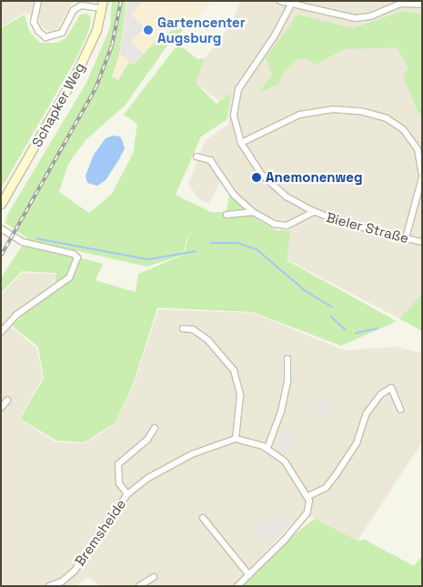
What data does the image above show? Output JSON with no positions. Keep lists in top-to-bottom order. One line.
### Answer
{"streets":{"street":["Schapker Weg","Bieler Straße","Bremsheide"]},"places":["Gartencenter Augsburg","Anemonenweg"]}
